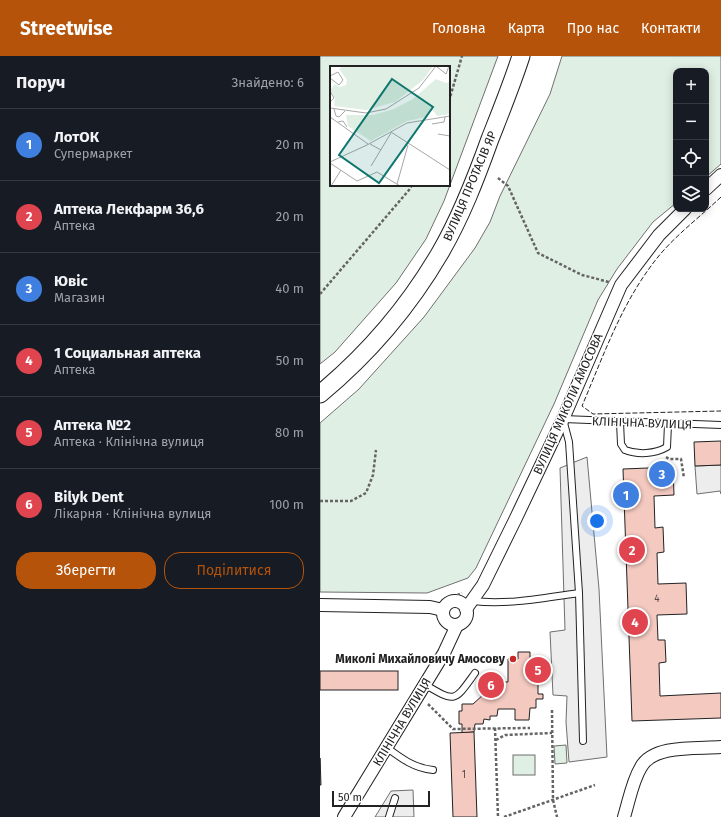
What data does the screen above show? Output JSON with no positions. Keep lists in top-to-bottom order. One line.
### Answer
{"streets":{"main road":["ВУЛИЦЯ ПРОТАСІВ ЯР"],"street":["ВУЛИЦЯ МИКОЛИ АМОСОВА","КЛІНІЧНА ВУЛИЦЯ"]},"crossings":[["ВУЛИЦЯ МИКОЛИ АМОСОВА","КЛІНІЧНА ВУЛИЦЯ"]],"places":["Миколі Михайловичу Амосову"],"house_numbers":["4","1"],"scale_bar":"50 m","page":{"header":"Streetwise","nav":["Головна","Карта","Про нас","Контакти"],"heading":["Поруч","Знайдено: 6"],"map_buttons":["+","−"],"list":[{"mark":"1","name":"ЛотОК","note":"Супермаркет","value":"20 m"},{"mark":"2","name":"Аптека Лекфарм 36,6","note":"Аптека","value":"20 m"},{"mark":"3","name":"Ювіс","note":"Магазин","value":"40 m"},{"mark":"4","name":"1 Социальная аптека","note":"Аптека","value":"50 m"},{"mark":"5","name":"Аптека №2","note":"Аптека · Клінічна вулиця","value":"80 m"},{"mark":"6","name":"Bilyk Dent","note":"Лікарня · Клінічна вулиця","value":"100 m"}],"pins":["3","1","2","4","5","6"],"buttons":["Зберегти","Поділитися"],"scale":"50 m"}}
